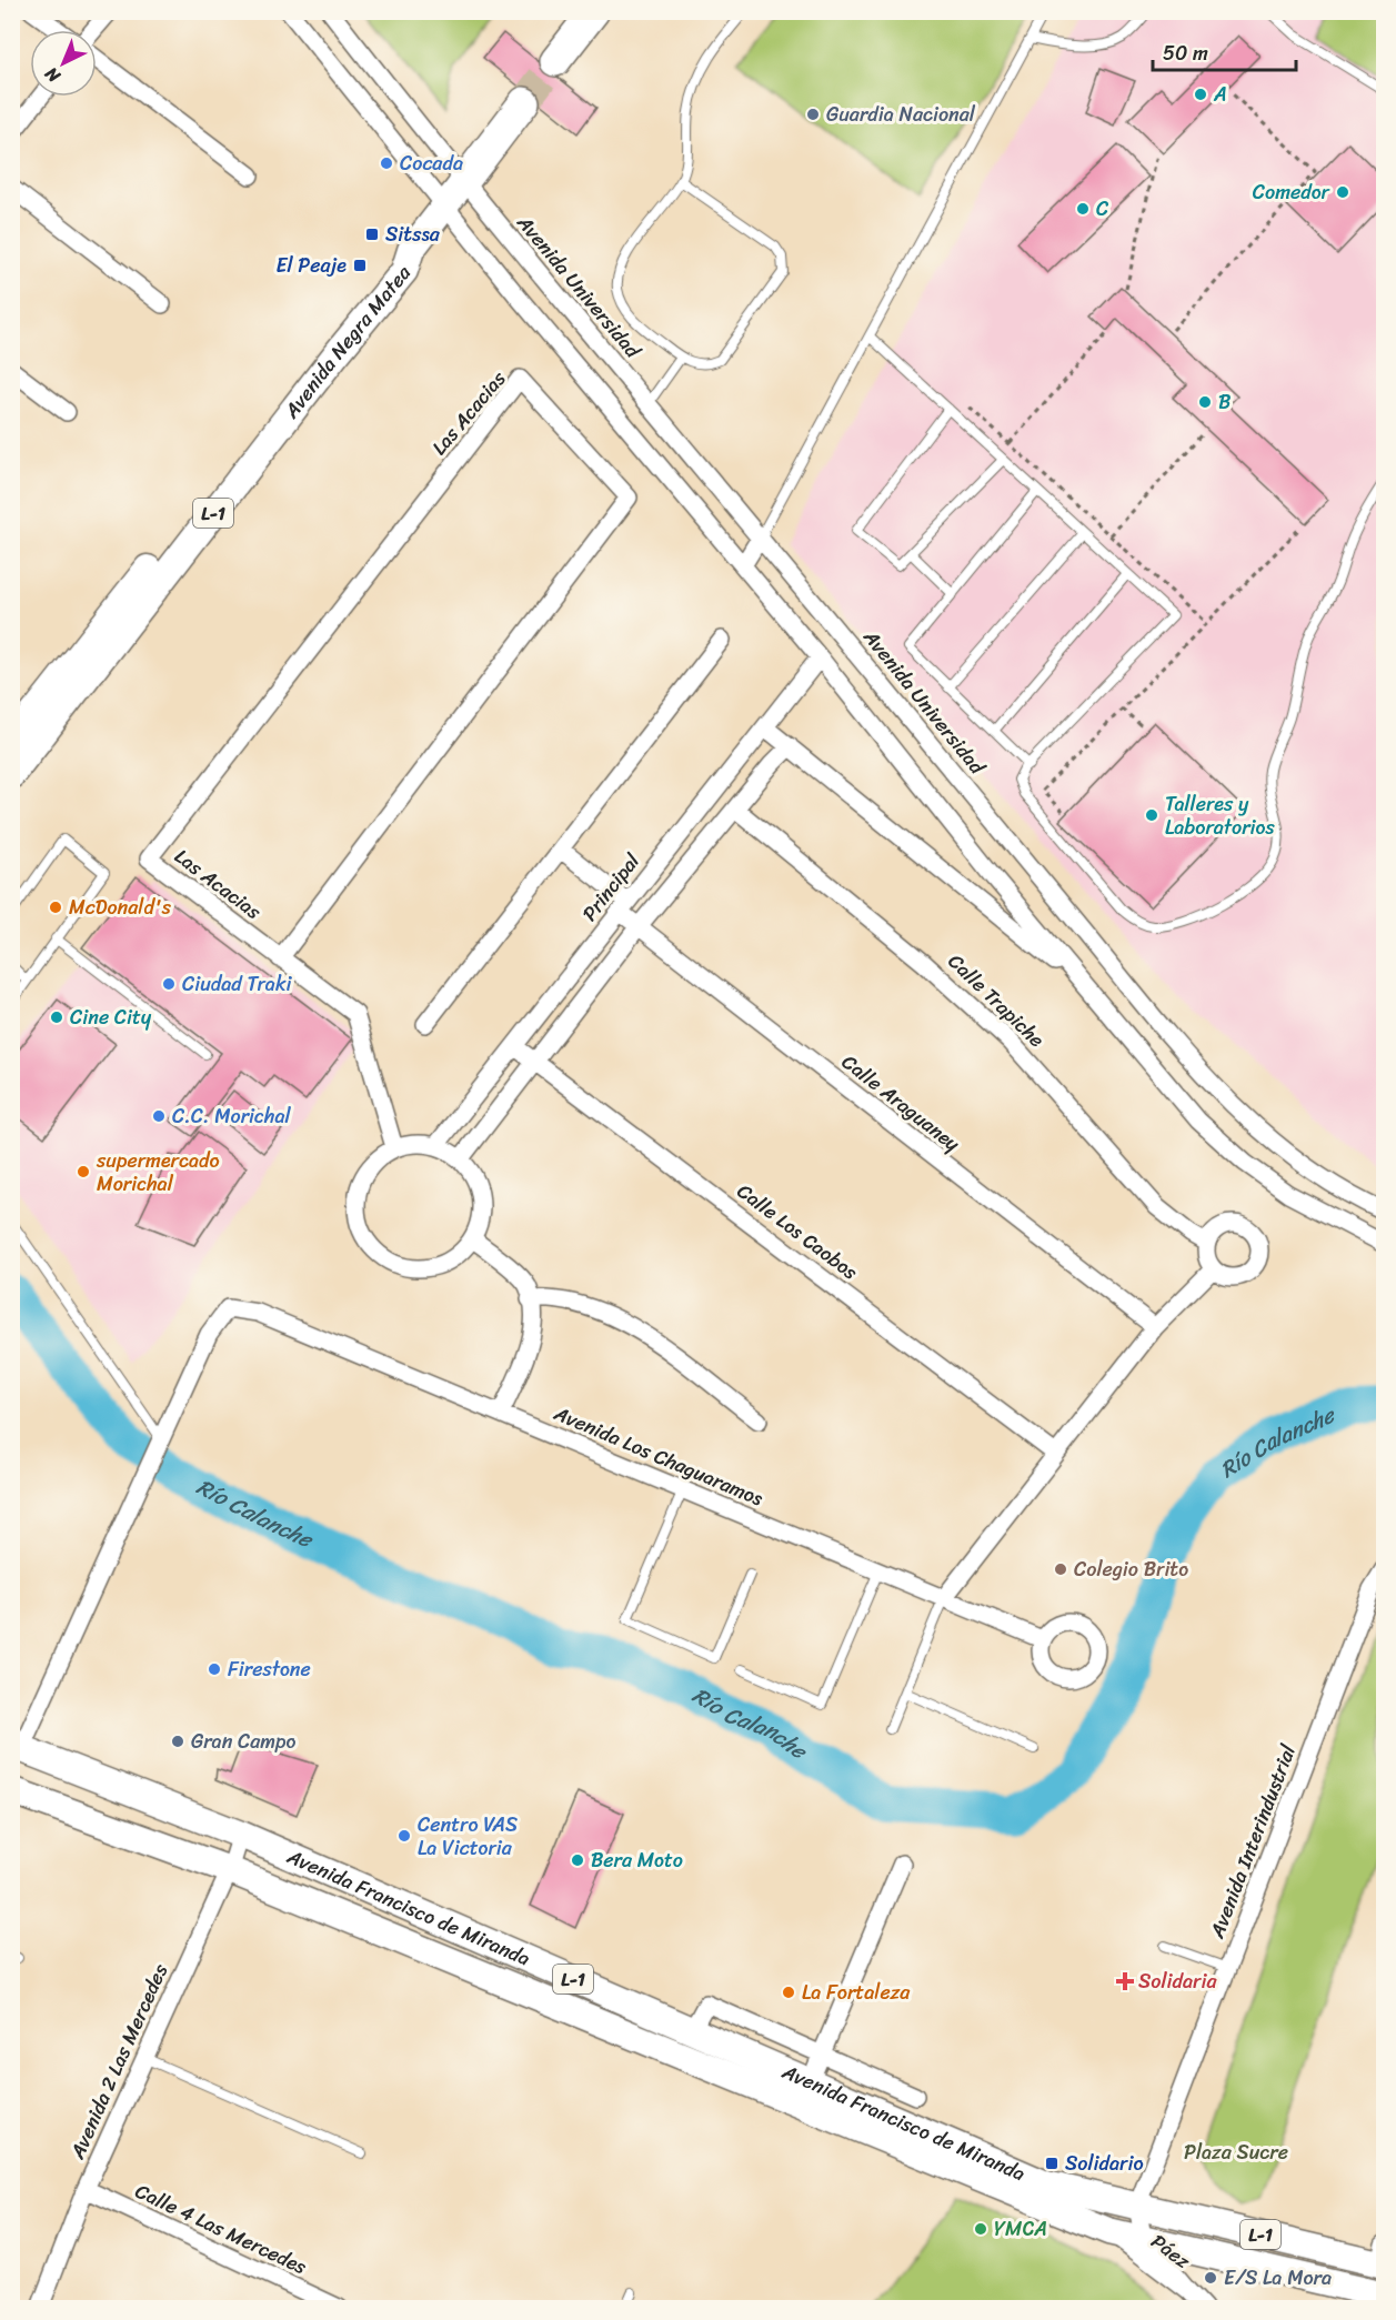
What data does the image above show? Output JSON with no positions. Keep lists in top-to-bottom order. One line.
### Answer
{"streets":{"main road":["Avenida Negra Matea","L-1","Avenida Francisco de Miranda"],"street":["Avenida Universidad","Las Acacias","Principal","Calle Trapiche","Calle Araguaney","Calle Los Caobos","Avenida Los Chaguaramos","Avenida Interindustrial","Avenida 2 Las Mercedes","Calle 4 Las Mercedes","Páez"]},"crossings":[["Avenida Universidad","L-1"],["Avenida Negra Matea","L-1"],["Las Acacias","Principal"],["L-1","Avenida Interindustrial"],["L-1","Avenida Francisco de Miranda"],["Principal","Calle Araguaney"],["Principal","Calle Los Caobos"],["Avenida Interindustrial","Avenida Francisco de Miranda"],["Avenida Francisco de Miranda","Avenida 2 Las Mercedes"],["Avenida Francisco de Miranda","Páez"],["Avenida 2 Las Mercedes","Calle 4 Las Mercedes"]],"water":["Río Calanche"],"parks":["Plaza Sucre"],"places":{"other":["A","Guardia Nacional","Cocada","Comedor","C","B","Talleres y Laboratorios","McDonald's","Ciudad Traki","Cine City","C.C. Morichal","supermercado Morichal","Colegio Brito","Firestone","Gran Campo","Centro VAS La Victoria","Bera Moto","La Fortaleza","YMCA","E/S La Mora"],"transit":["Sitssa","El Peaje","Solidario"],"health":["Solidaria"]},"scale_bar":"50 m","north":"bottom left"}
